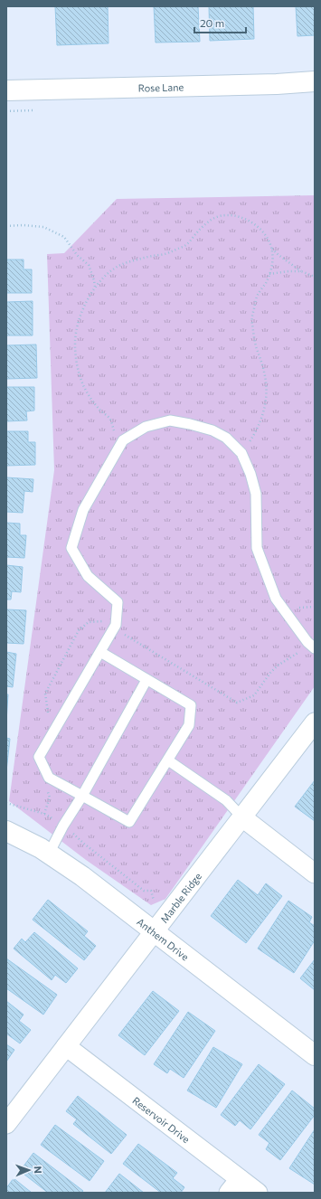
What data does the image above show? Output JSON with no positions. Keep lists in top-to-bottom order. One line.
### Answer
{"streets":{"street":["Rose Lane","Marble Ridge","Anthem Drive","Reservoir Drive"]},"crossings":[["Marble Ridge","Anthem Drive"],["Marble Ridge","Reservoir Drive"]],"scale_bar":"20 m","north":"right"}
